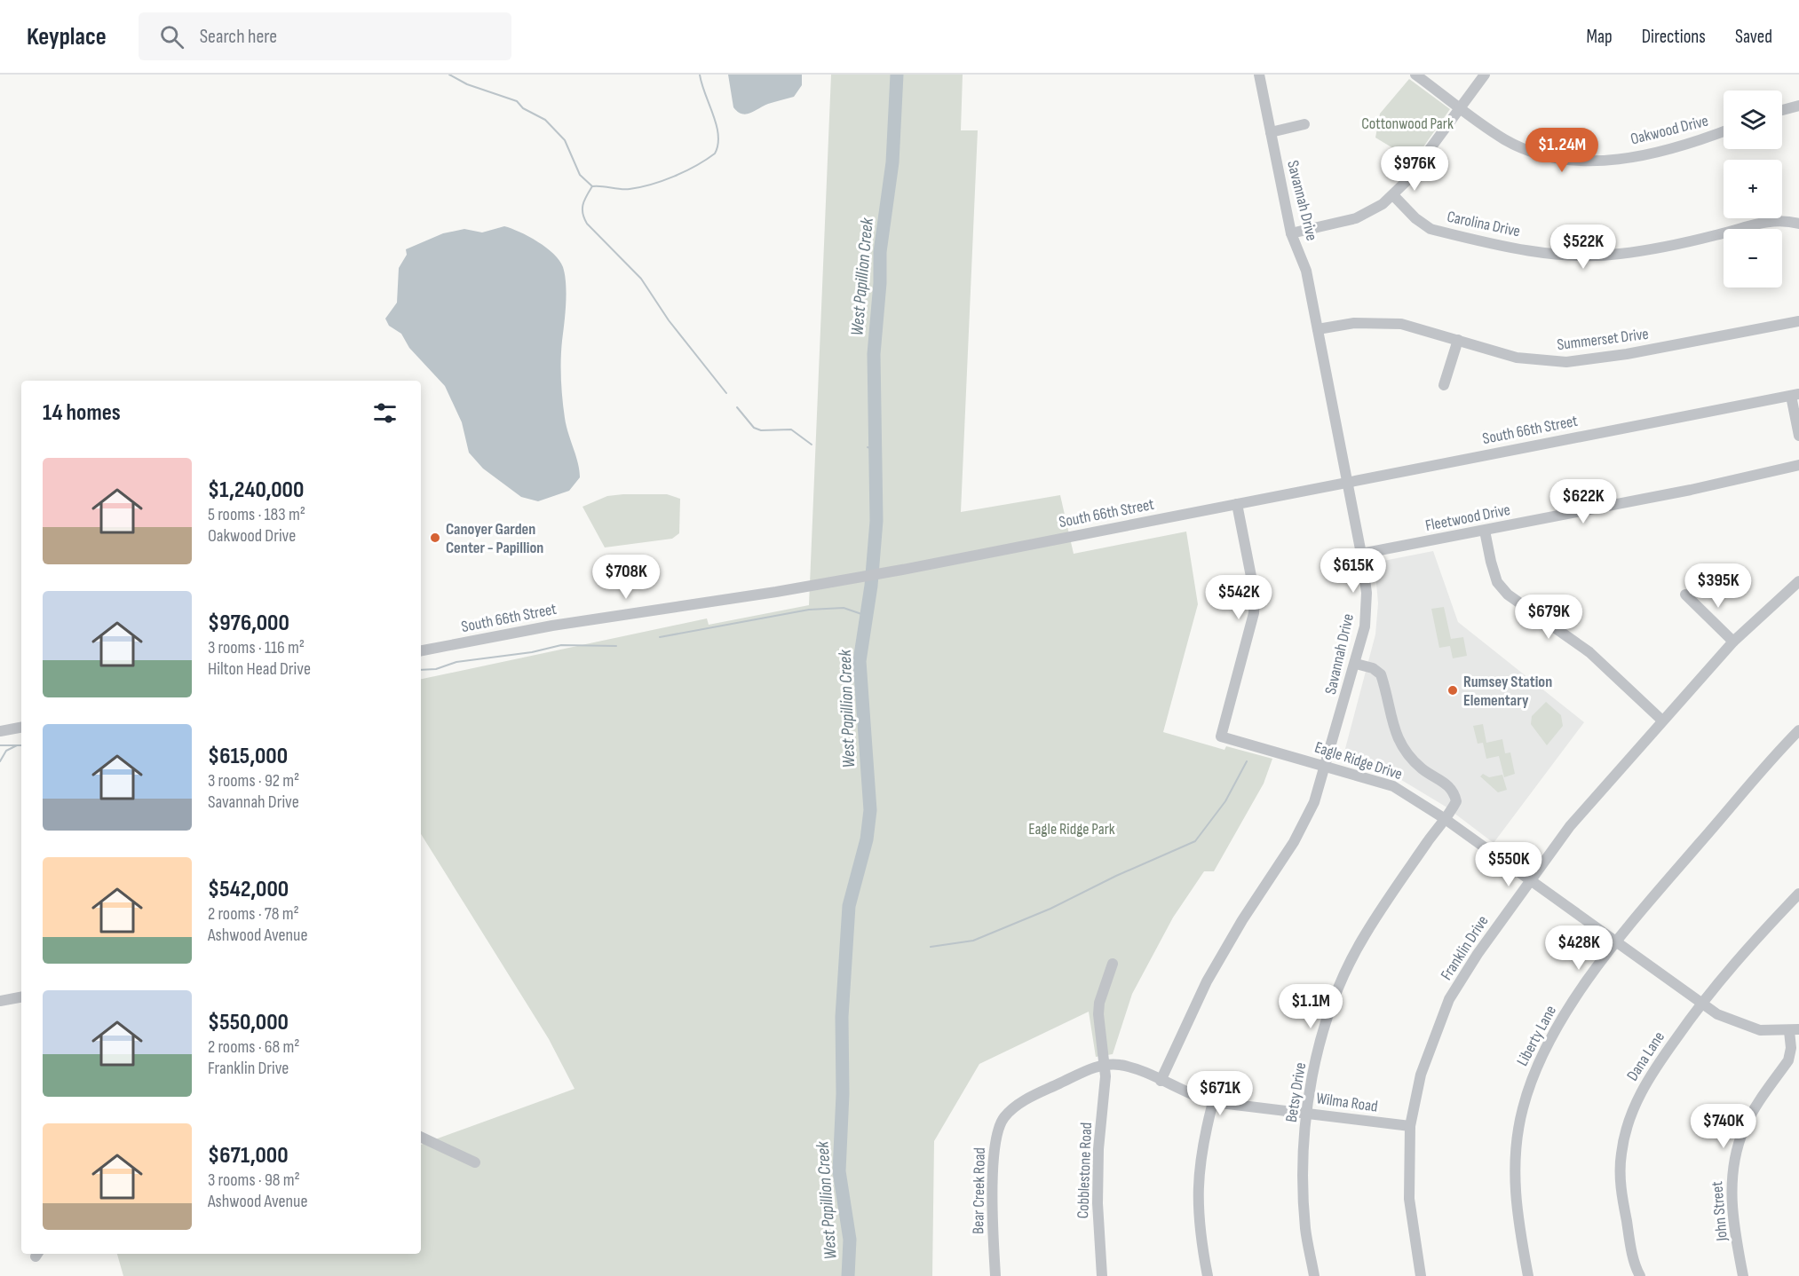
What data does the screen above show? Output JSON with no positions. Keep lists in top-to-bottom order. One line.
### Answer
{"streets":{"street":["Oakwood Drive","Savannah Drive","Carolina Drive","Summerset Drive","South 66th Street","Fleetwood Drive","Eagle Ridge Drive","Franklin Drive","Liberty Lane","Dana Lane","Betsy Drive","Wilma Road","Cobblestone Road","Bear Creek Road","John Street"]},"crossings":[["Savannah Drive","Summerset Drive"],["Savannah Drive","South 66th Street"],["Savannah Drive","Fleetwood Drive"],["Savannah Drive","Eagle Ridge Drive"],["Savannah Drive","Betsy Drive"],["Savannah Drive","Wilma Road"],["South 66th Street","Eagle Ridge Drive"],["Eagle Ridge Drive","Franklin Drive"],["Eagle Ridge Drive","Liberty Lane"],["Eagle Ridge Drive","Dana Lane"],["Eagle Ridge Drive","Betsy Drive"],["Eagle Ridge Drive","John Street"],["Franklin Drive","Wilma Road"],["Betsy Drive","Wilma Road"],["Wilma Road","Cobblestone Road"],["Wilma Road","Bear Creek Road"]],"water":["West Papillion Creek"],"parks":["Cottonwood Park","Eagle Ridge Park"],"places":["Canoyer Garden Center - Papillion","Rumsey Station Elementary"],"page":{"header":"Keyplace","search":"Search here","nav":["Map","Directions","Saved"],"map_buttons":["+","−"],"price":["$1.24M","$976K","$522K","$622K","$615K","$708K","$395K","$542K","$679K","$550K","$428K","$1.1M","$671K","$740K"],"heading":"14 homes","list":[{"name":"$1,240,000","note":"5 rooms · 183 m² · Oakwood Drive"},{"name":"$976,000","note":"3 rooms · 116 m² · Hilton Head Drive"},{"name":"$615,000","note":"3 rooms · 92 m² · Savannah Drive"},{"name":"$542,000","note":"2 rooms · 78 m² · Ashwood Avenue"},{"name":"$550,000","note":"2 rooms · 68 m² · Franklin Drive"},{"name":"$671,000","note":"3 rooms · 98 m² · Ashwood Avenue"}]}}
